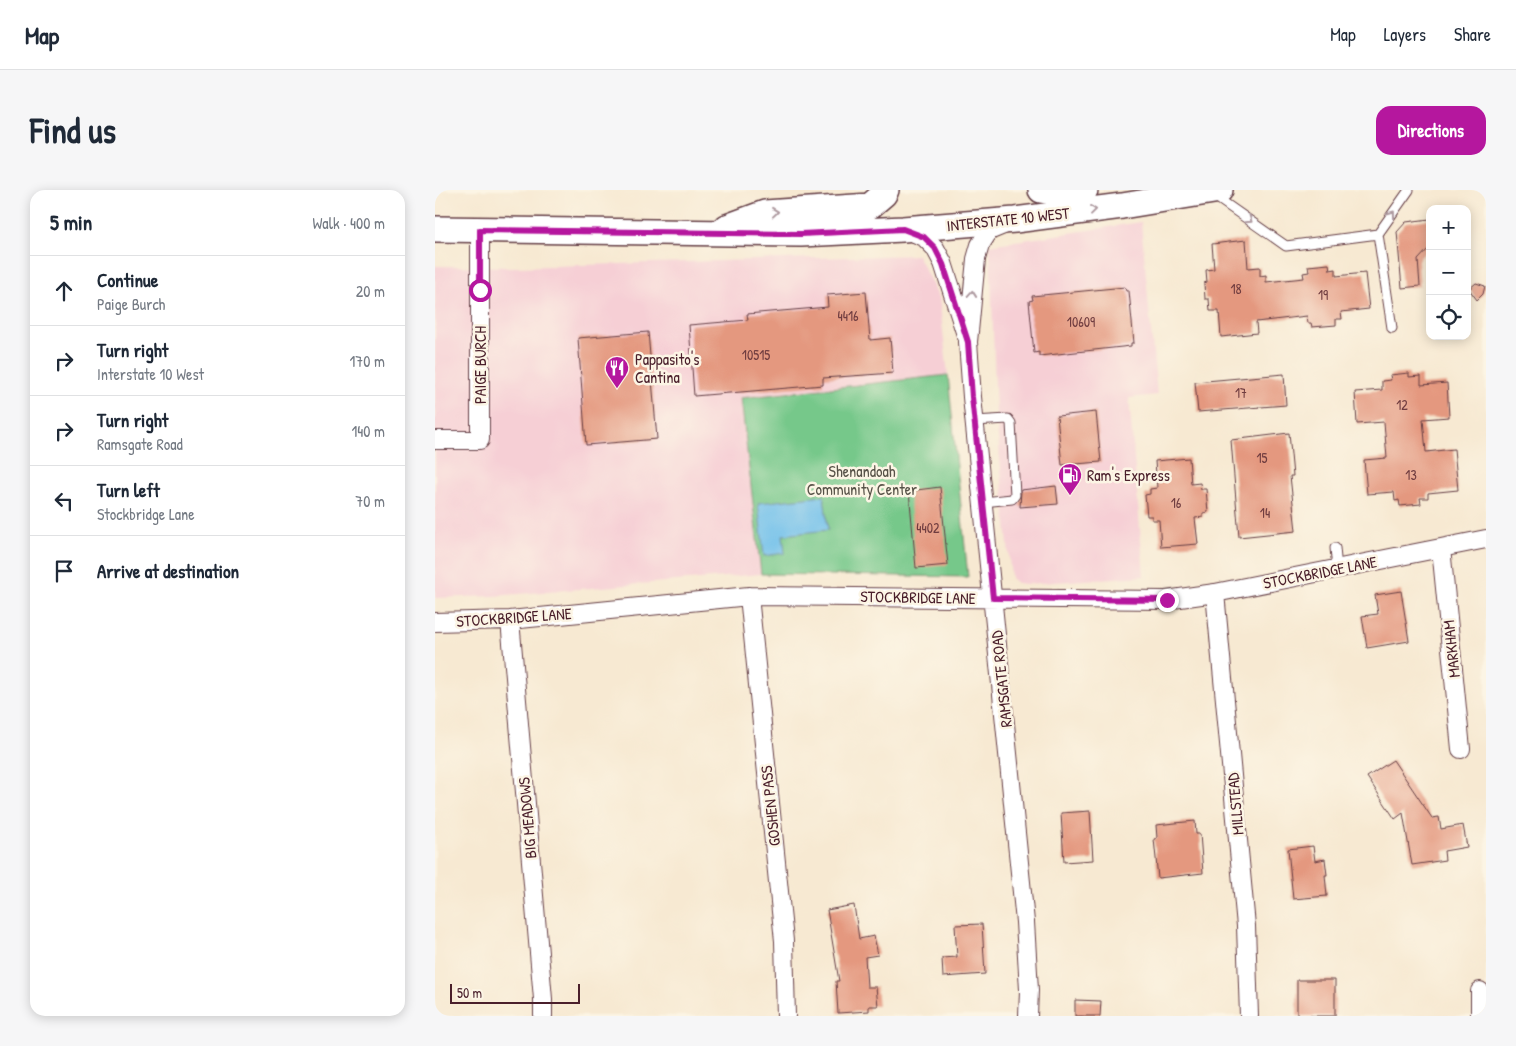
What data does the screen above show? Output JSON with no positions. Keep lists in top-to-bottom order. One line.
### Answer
{"streets":{"main road":["INTERSTATE 10 WEST"],"street":["PAIGE BURCH","STOCKBRIDGE LANE","MARKHAM","RAMSGATE ROAD","MILLSTEAD","GOSHEN PASS","BIG MEADOWS"]},"crossings":[["INTERSTATE 10 WEST","PAIGE BURCH"],["INTERSTATE 10 WEST","RAMSGATE ROAD"],["STOCKBRIDGE LANE","MARKHAM"],["STOCKBRIDGE LANE","RAMSGATE ROAD"],["STOCKBRIDGE LANE","MILLSTEAD"],["STOCKBRIDGE LANE","GOSHEN PASS"],["STOCKBRIDGE LANE","BIG MEADOWS"]],"parks":["Shenandoah Community Center"],"places":{"restaurant":["Pappasito's Cantina"],"fuel station":["Ram's Express"]},"house_numbers":["18","19","4416","10609","10515","17","12","15","13","16","14","4402"],"scale_bar":"50 m","page":{"header":"Map","nav":["Map","Layers","Share"],"buttons":"Directions","title":"Find us","heading":["5 min","Walk · 400 m"],"map_buttons":["+","−"],"list":[["Continue","Paige Burch","20 m"],["Turn right","Interstate 10 West","170 m"],["Turn right","Ramsgate Road","140 m"],["Turn left","Stockbridge Lane","70 m"],"Arrive at destination"],"scale":"50 m"}}
